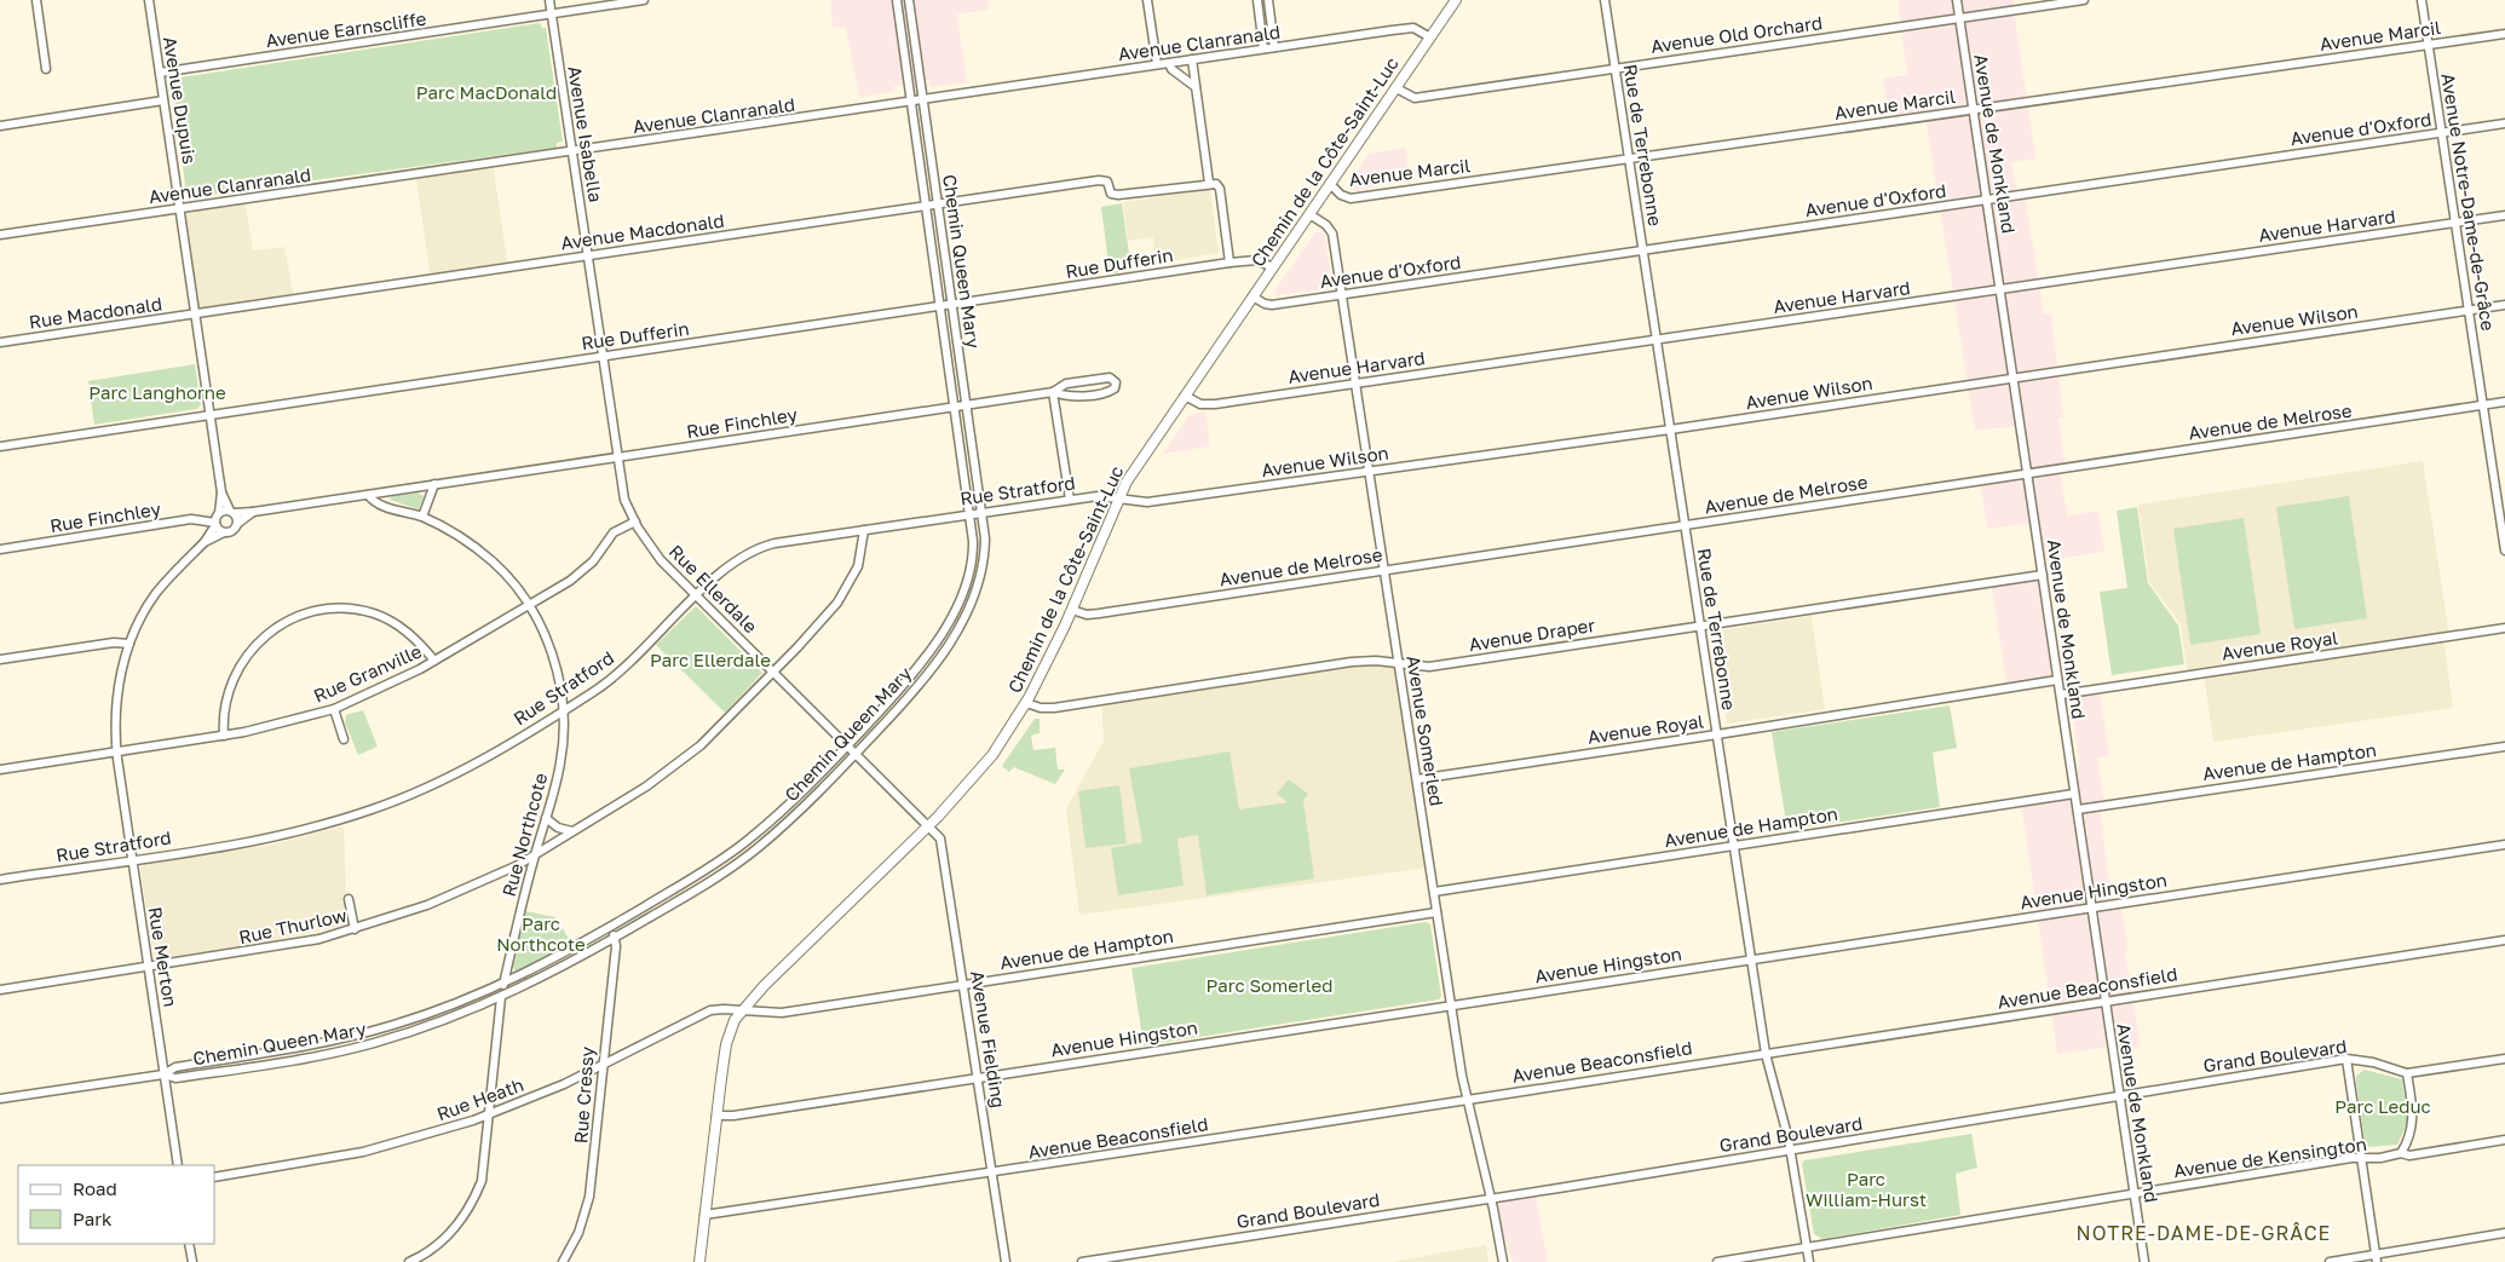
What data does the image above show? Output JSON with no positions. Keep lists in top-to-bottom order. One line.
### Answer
{"streets":{"main road":["Chemin de la Côte-Saint-Luc"],"street":["Avenue Earnscliffe","Avenue Old Orchard","Avenue Marcil","Avenue Clanranald","Avenue Dupuis","Avenue d'Oxford","Avenue Isabella","Avenue de Monkland","Rue de Terrebonne","Avenue Notre-Dame-de-Grâce","Avenue Harvard","Avenue Macdonald","Chemin Queen Mary","Rue Dufferin","Rue Macdonald","Avenue Wilson","Avenue de Melrose","Rue Finchley","Rue Stratford","Rue Ellerdale","Avenue Draper","Avenue Royal","Rue Granville","Avenue Somerled","Avenue de Hampton","Rue Northcote","Avenue Hingston","Rue Thurlow","Rue Merton","Avenue Beaconsfield","Avenue Fielding","Grand Boulevard","Rue Cressy","Rue Heath","Avenue de Kensington"]},"crossings":[["Avenue Earnscliffe","Avenue Dupuis"],["Avenue Earnscliffe","Avenue Isabella"],["Avenue Old Orchard","Avenue de Monkland"],["Avenue Old Orchard","Rue de Terrebonne"],["Avenue Old Orchard","Chemin de la Côte-Saint-Luc"],["Avenue Marcil","Avenue de Monkland"],["Avenue Marcil","Rue de Terrebonne"],["Avenue Marcil","Chemin de la Côte-Saint-Luc"],["Avenue Marcil","Avenue Notre-Dame-de-Grâce"],["Avenue Clanranald","Avenue Dupuis"],["Avenue Clanranald","Avenue Isabella"],["Avenue Clanranald","Chemin de la Côte-Saint-Luc"],["Avenue Clanranald","Chemin Queen Mary"],["Avenue Dupuis","Avenue Macdonald"],["Avenue Dupuis","Rue Dufferin"],["Avenue Dupuis","Rue Macdonald"],["Avenue d'Oxford","Avenue de Monkland"],["Avenue d'Oxford","Rue de Terrebonne"],["Avenue d'Oxford","Chemin de la Côte-Saint-Luc"],["Avenue d'Oxford","Avenue Notre-Dame-de-Grâce"],["Avenue d'Oxford","Avenue Somerled"],["Avenue Isabella","Avenue Macdonald"],["Avenue Isabella","Rue Ellerdale"],["Avenue de Monkland","Avenue Harvard"],["Avenue de Monkland","Avenue Wilson"],["Avenue de Monkland","Avenue de Melrose"],["Avenue de Monkland","Avenue Draper"],["Avenue de Monkland","Avenue Royal"],["Avenue de Monkland","Avenue de Hampton"],["Avenue de Monkland","Avenue Hingston"],["Avenue de Monkland","Avenue Beaconsfield"],["Avenue de Monkland","Grand Boulevard"],["Avenue de Monkland","Avenue de Kensington"],["Rue de Terrebonne","Avenue Harvard"],["Rue de Terrebonne","Avenue Wilson"],["Rue de Terrebonne","Avenue de Melrose"],["Rue de Terrebonne","Avenue Draper"],["Rue de Terrebonne","Avenue Royal"],["Rue de Terrebonne","Avenue de Hampton"],["Rue de Terrebonne","Avenue Hingston"],["Rue de Terrebonne","Avenue Beaconsfield"],["Rue de Terrebonne","Grand Boulevard"],["Rue de Terrebonne","Avenue de Kensington"],["Chemin de la Côte-Saint-Luc","Avenue Harvard"],["Chemin de la Côte-Saint-Luc","Rue Dufferin"],["Chemin de la Côte-Saint-Luc","Avenue Wilson"],["Chemin de la Côte-Saint-Luc","Avenue de Melrose"],["Chemin de la Côte-Saint-Luc","Rue Stratford"],["Chemin de la Côte-Saint-Luc","Rue Ellerdale"],["Chemin de la Côte-Saint-Luc","Avenue Draper"],["Chemin de la Côte-Saint-Luc","Avenue Somerled"],["Chemin de la Côte-Saint-Luc","Avenue de Hampton"],["Chemin de la Côte-Saint-Luc","Avenue Hingston"],["Chemin de la Côte-Saint-Luc","Avenue Beaconsfield"],["Chemin de la Côte-Saint-Luc","Avenue Fielding"],["Chemin de la Côte-Saint-Luc","Rue Heath"],["Avenue Notre-Dame-de-Grâce","Avenue Harvard"],["Avenue Notre-Dame-de-Grâce","Avenue Wilson"],["Avenue Notre-Dame-de-Grâce","Avenue de Melrose"],["Avenue Harvard","Avenue Somerled"],["Avenue Macdonald","Chemin Queen Mary"],["Avenue Macdonald","Rue Macdonald"],["Chemin Queen Mary","Rue Dufferin"],["Chemin Queen Mary","Rue Finchley"],["Chemin Queen Mary","Rue Stratford"],["Chemin Queen Mary","Rue Ellerdale"],["Chemin Queen Mary","Rue Northcote"],["Chemin Queen Mary","Rue Merton"],["Chemin Queen Mary","Rue Cressy"],["Rue Dufferin","Rue Ellerdale"],["Avenue Wilson","Rue Stratford"],["Avenue Wilson","Avenue Somerled"],["Avenue de Melrose","Avenue Somerled"],["Rue Finchley","Rue Ellerdale"],["Rue Finchley","Rue Northcote"],["Rue Stratford","Rue Ellerdale"],["Rue Stratford","Rue Northcote"],["Rue Stratford","Rue Thurlow"],["Rue Stratford","Rue Merton"],["Rue Ellerdale","Rue Granville"],["Rue Ellerdale","Rue Thurlow"],["Rue Ellerdale","Avenue Fielding"],["Avenue Draper","Avenue Somerled"],["Avenue Royal","Avenue Somerled"],["Rue Granville","Rue Northcote"],["Rue Granville","Rue Merton"],["Avenue Somerled","Avenue de Hampton"],["Avenue Somerled","Avenue Hingston"],["Avenue Somerled","Avenue Beaconsfield"],["Avenue Somerled","Grand Boulevard"],["Avenue de Hampton","Avenue Fielding"],["Avenue de Hampton","Rue Heath"],["Rue Northcote","Rue Thurlow"],["Rue Northcote","Rue Heath"],["Avenue Hingston","Avenue Fielding"],["Rue Thurlow","Rue Merton"],["Avenue Beaconsfield","Avenue Fielding"],["Rue Cressy","Rue Heath"]],"districts":["NOTRE-DAME-DE-GRÂCE"],"parks":["Parc MacDonald","Parc Langhorne","Parc Ellerdale","Parc Northcote","Parc Somerled","Parc Leduc","Parc William-Hurst"],"legend":["Road","Park"]}
